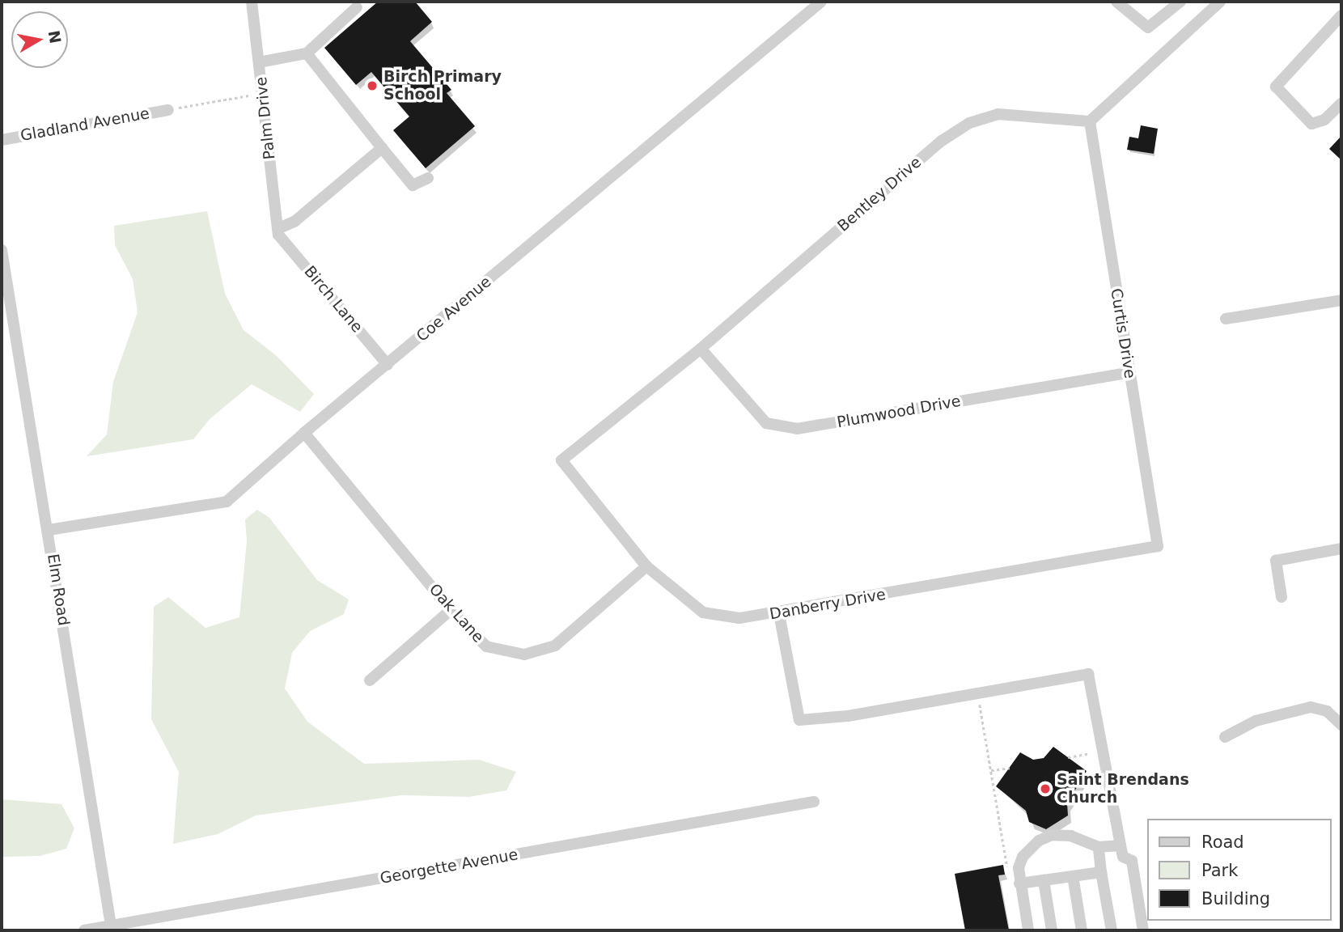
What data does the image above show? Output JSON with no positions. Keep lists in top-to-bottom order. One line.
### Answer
{"streets":{"street":["Palm Drive","Gladland Avenue","Bentley Drive","Birch Lane","Coe Avenue","Curtis Drive","Plumwood Drive","Elm Road","Danberry Drive","Oak Lane","Georgette Avenue"]},"crossings":[["Palm Drive","Birch Lane"],["Bentley Drive","Curtis Drive"],["Bentley Drive","Plumwood Drive"],["Bentley Drive","Danberry Drive"],["Birch Lane","Coe Avenue"],["Coe Avenue","Elm Road"],["Coe Avenue","Oak Lane"],["Curtis Drive","Plumwood Drive"],["Curtis Drive","Danberry Drive"],["Elm Road","Georgette Avenue"],["Danberry Drive","Oak Lane"]],"places":["Birch Primary School","Saint Brendans Church"],"legend":["Road","Park","Building"],"north":"right"}
